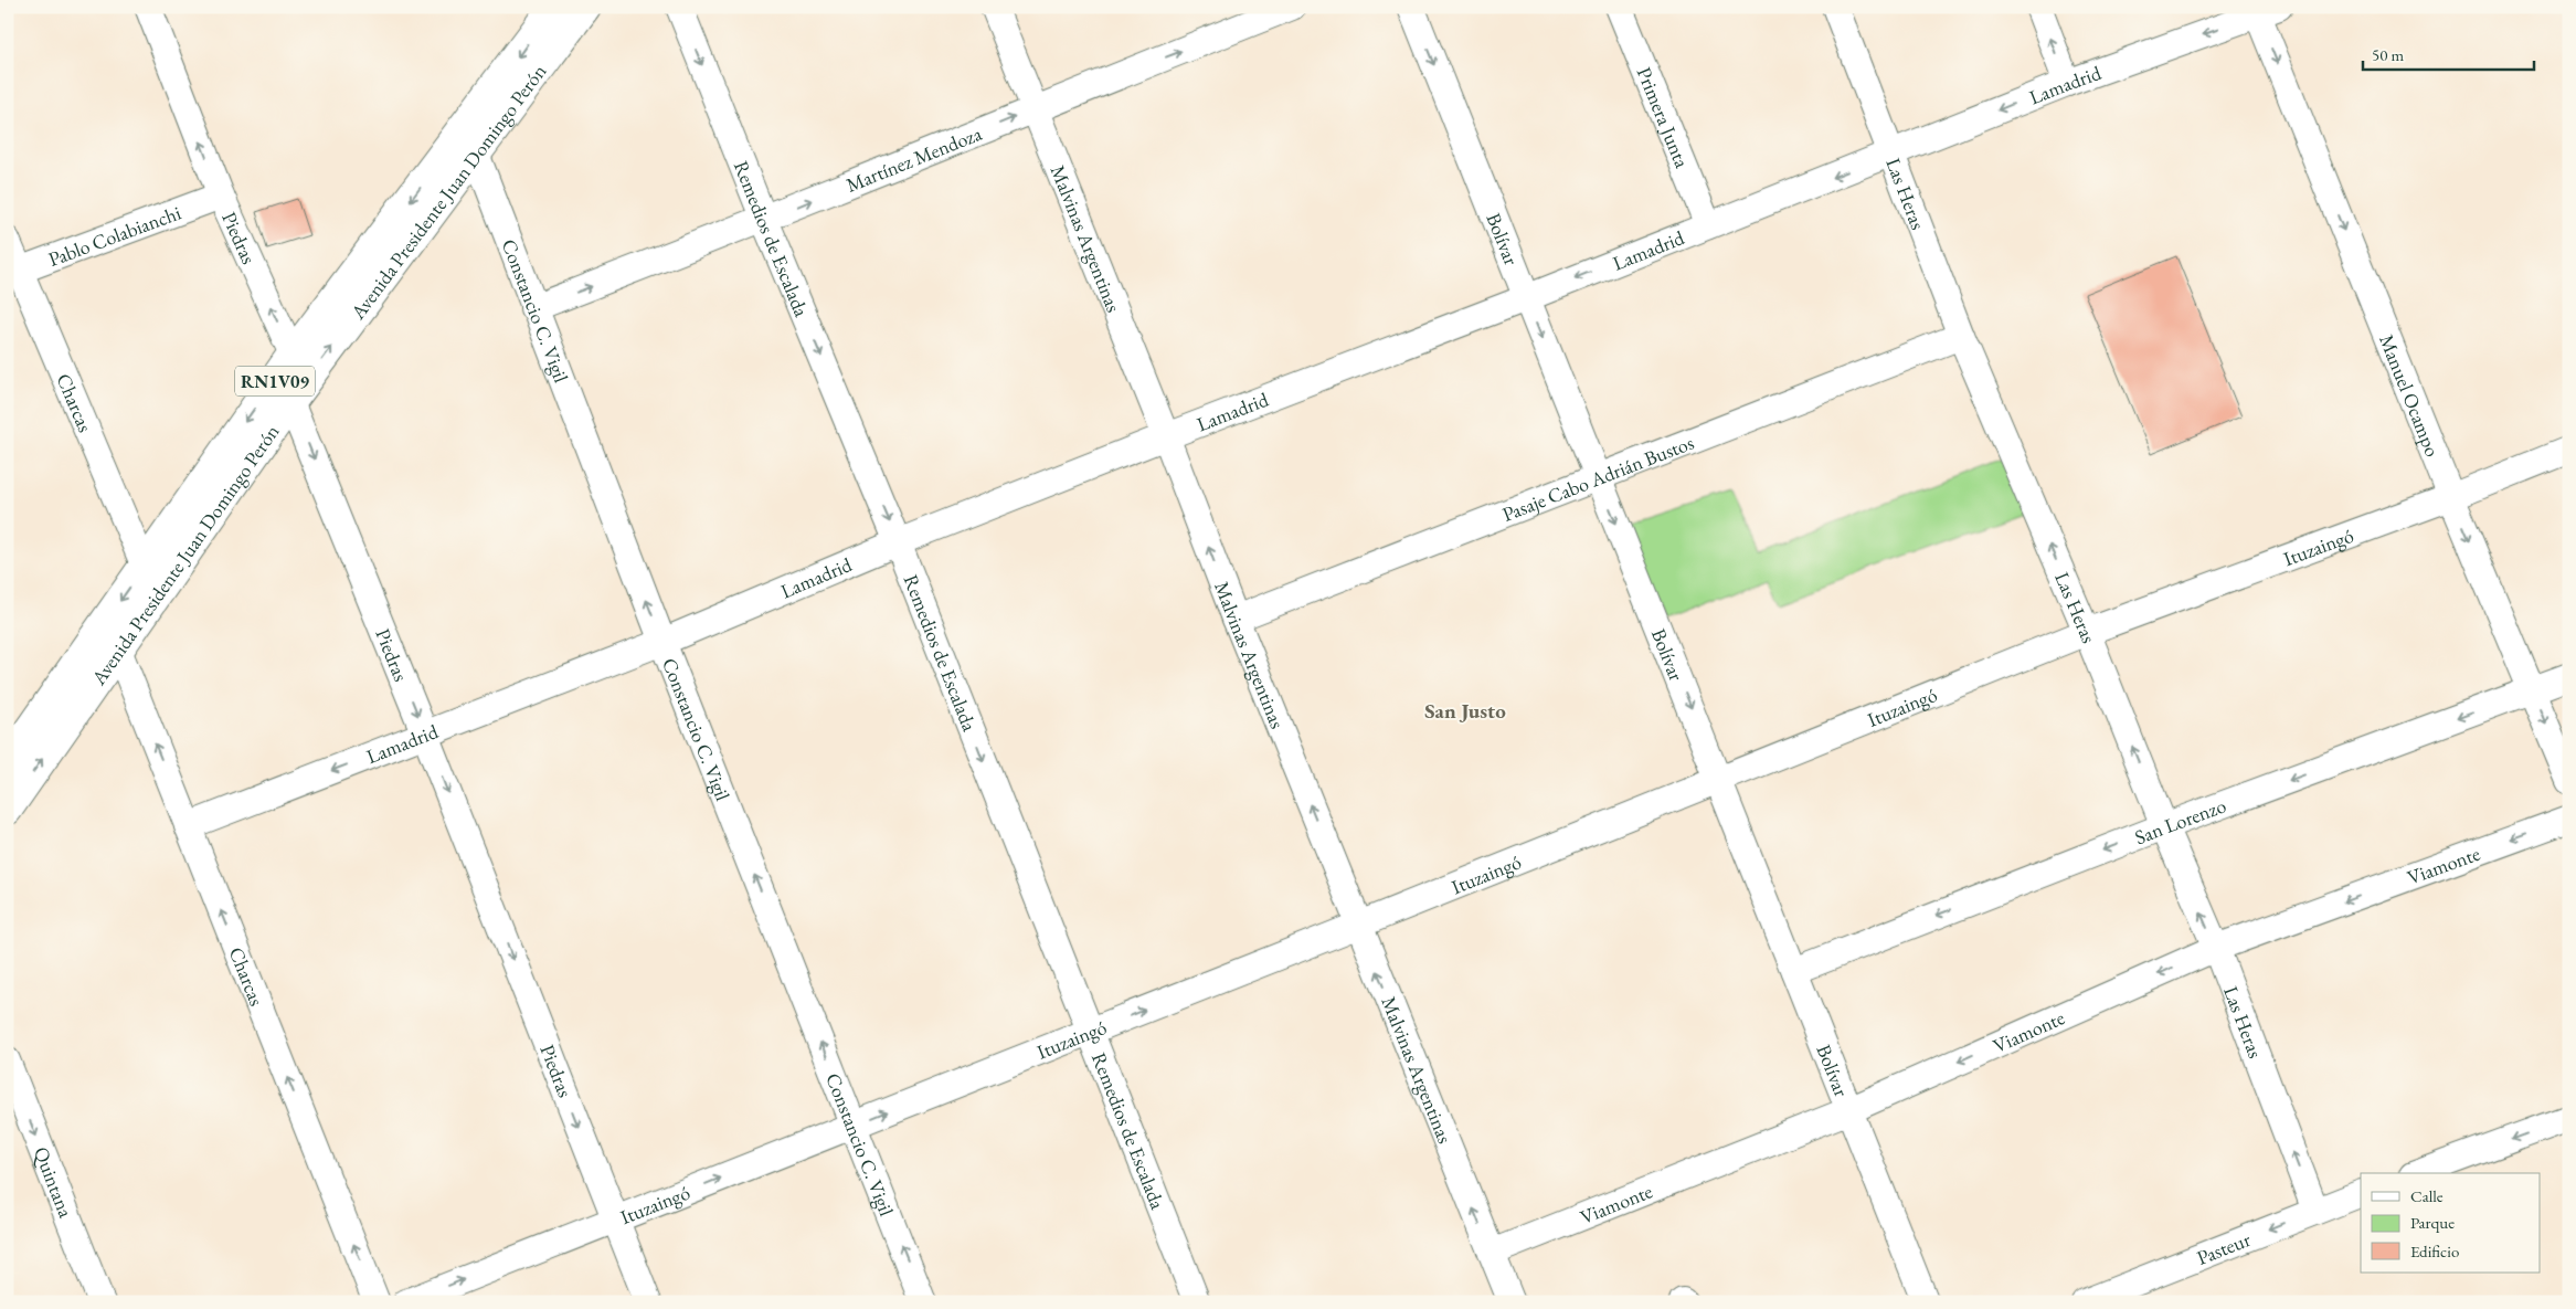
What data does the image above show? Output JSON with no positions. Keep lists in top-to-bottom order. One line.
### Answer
{"streets":{"main road":["Avenida Presidente Juan Domingo Perón","RN1V09"],"street":["Lamadrid","Primera Junta","Martínez Mendoza","Las Heras","Pablo Colabianchi","Piedras","Remedios de Escalada","Bolívar","Malvinas Argentinas","Constancio C. Vigil","Manuel Ocampo","Charcas","Pasaje Cabo Adrián Bustos","Ituzaingó","San Lorenzo","Viamonte","Quintana","Pasteur"]},"crossings":[["Lamadrid","Primera Junta"],["Lamadrid","Las Heras"],["Lamadrid","Piedras"],["Lamadrid","Remedios de Escalada"],["Lamadrid","Bolívar"],["Lamadrid","Malvinas Argentinas"],["Lamadrid","Constancio C. Vigil"],["Lamadrid","Manuel Ocampo"],["Lamadrid","Charcas"],["Martínez Mendoza","Remedios de Escalada"],["Martínez Mendoza","Malvinas Argentinas"],["Martínez Mendoza","Constancio C. Vigil"],["Avenida Presidente Juan Domingo Perón","Piedras"],["Avenida Presidente Juan Domingo Perón","Constancio C. Vigil"],["Avenida Presidente Juan Domingo Perón","Charcas"],["Las Heras","Pasaje Cabo Adrián Bustos"],["Las Heras","Ituzaingó"],["Las Heras","San Lorenzo"],["Las Heras","Viamonte"],["Las Heras","Pasteur"],["Pablo Colabianchi","Piedras"],["Pablo Colabianchi","Charcas"],["Piedras","Ituzaingó"],["Remedios de Escalada","Ituzaingó"],["Bolívar","Pasaje Cabo Adrián Bustos"],["Bolívar","Ituzaingó"],["Bolívar","San Lorenzo"],["Bolívar","Viamonte"],["Malvinas Argentinas","Pasaje Cabo Adrián Bustos"],["Malvinas Argentinas","Ituzaingó"],["Malvinas Argentinas","Viamonte"],["Constancio C. Vigil","Ituzaingó"],["Manuel Ocampo","Ituzaingó"],["Manuel Ocampo","San Lorenzo"]],"one_way":["Lamadrid","Martínez Mendoza","Las Heras","Remedios de Escalada","Bolívar","Malvinas Argentinas","Constancio C. Vigil","Manuel Ocampo","Charcas","Ituzaingó","San Lorenzo","Viamonte","Quintana","Pasteur"],"districts":["San Justo"],"legend":["Calle","Parque","Edificio"],"scale_bar":"50 m"}
